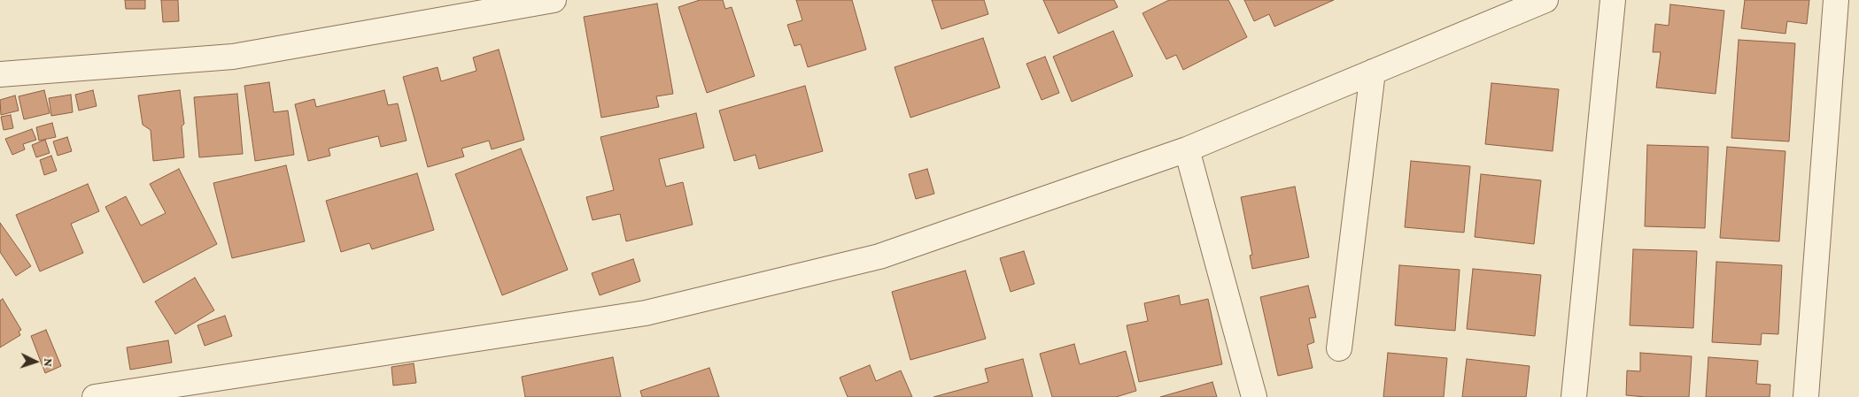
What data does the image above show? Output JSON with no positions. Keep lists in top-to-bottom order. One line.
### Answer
{"north":"right"}
